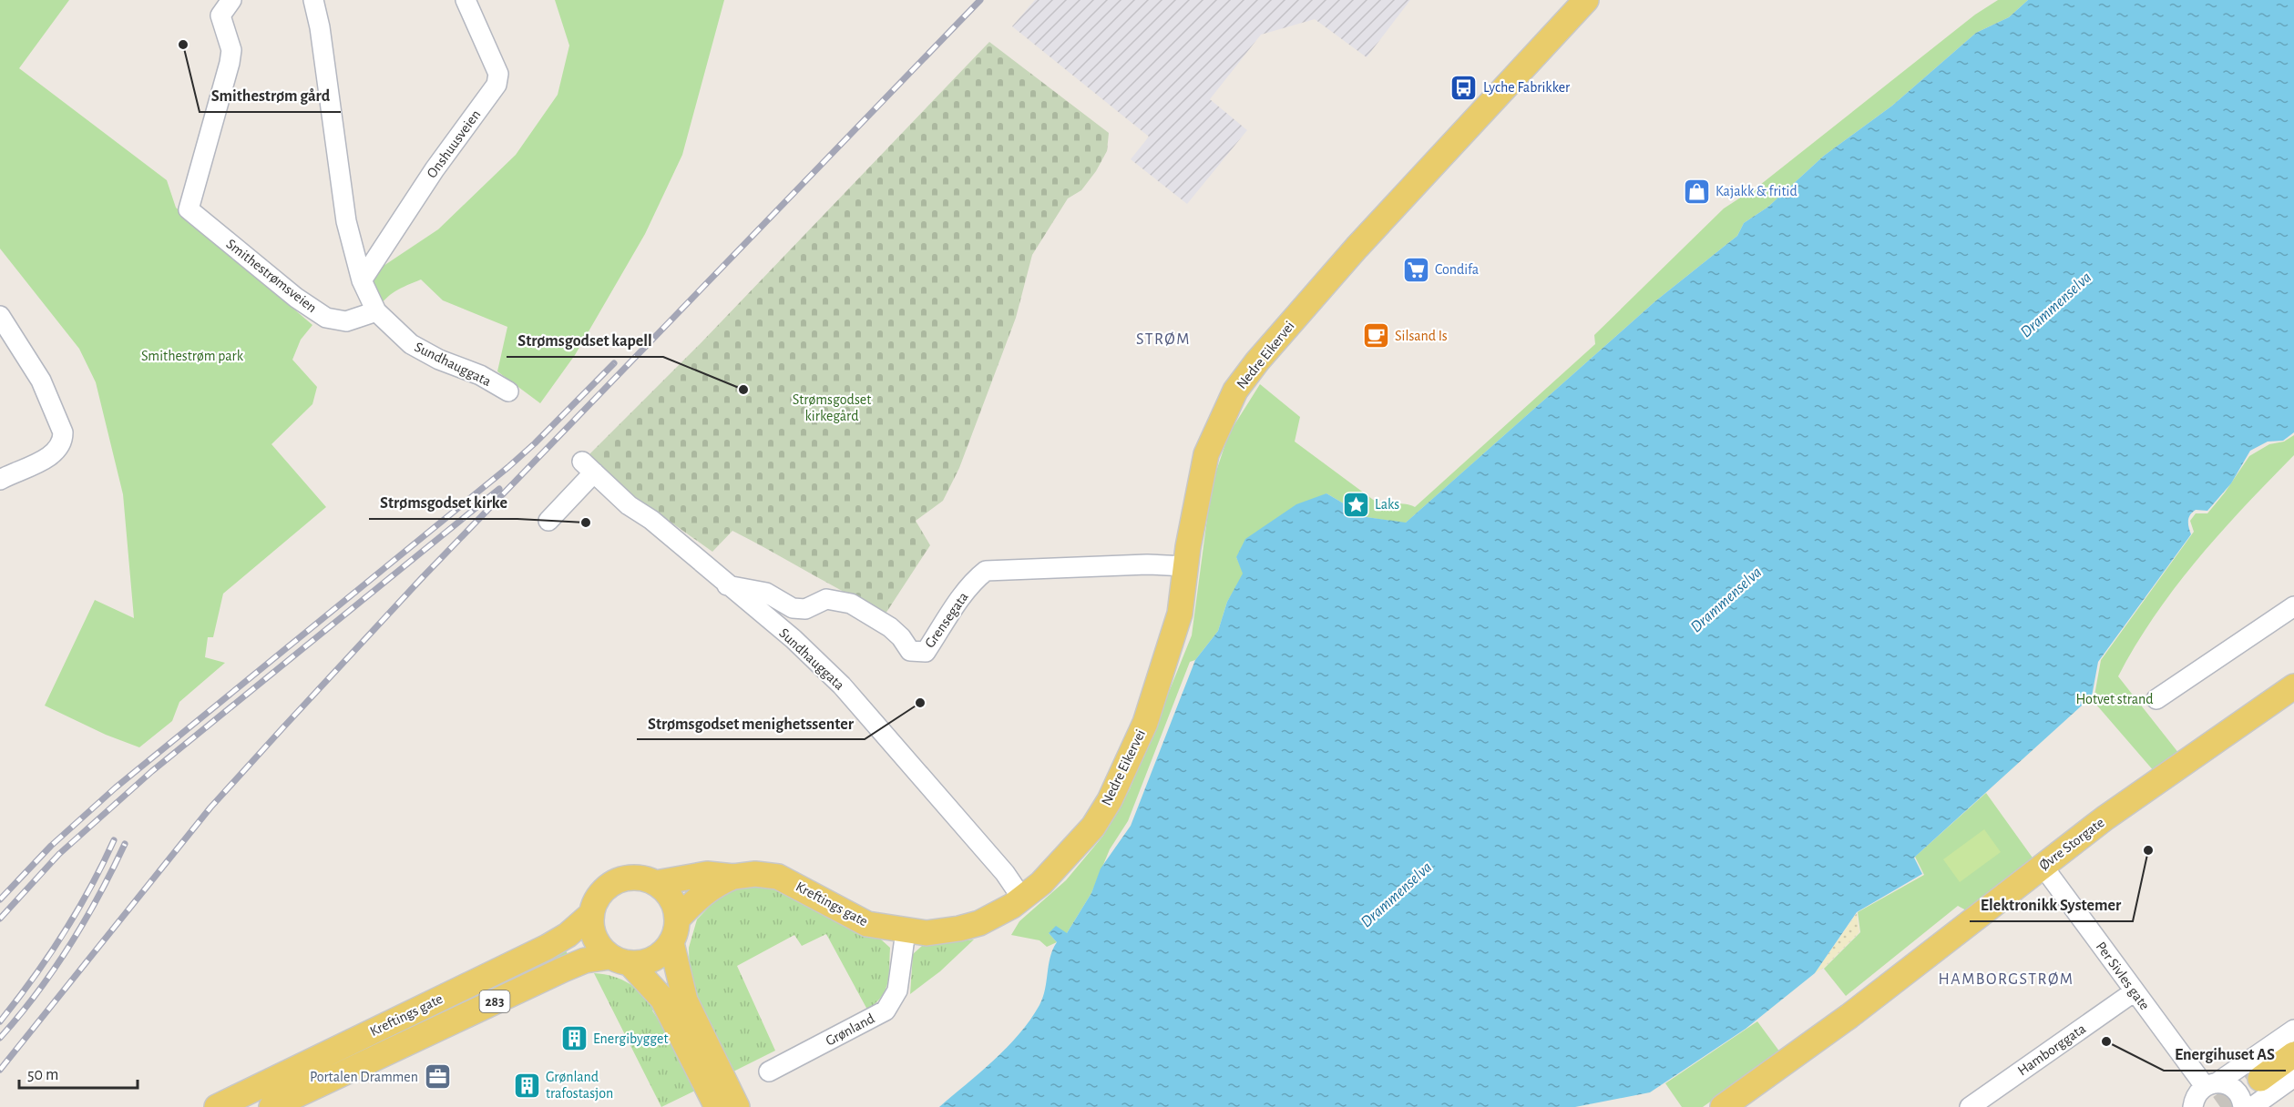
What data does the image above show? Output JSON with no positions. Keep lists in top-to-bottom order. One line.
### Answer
{"streets":{"main road":["Nedre Eikervei","Øvre Storgate","Kreftings gate","283"],"street":["Onshuusveien","Smithestrømsveien","Sundhauggata","Grensegata","Per Sivles gate","Grønland","Hamborggata"]},"crossings":[["Smithestrømsveien","Sundhauggata"],["Nedre Eikervei","Sundhauggata"],["Nedre Eikervei","Grensegata"],["Nedre Eikervei","Kreftings gate"],["Sundhauggata","Grensegata"],["Sundhauggata","Kreftings gate"],["Øvre Storgate","Per Sivles gate"],["Kreftings gate","283"],["Kreftings gate","Grønland"],["Per Sivles gate","Hamborggata"]],"districts":["STRØM","HAMBORGSTRØM"],"water":["Drammenselva"],"parks":["Smithestrøm park","Strømsgodset kirkegård","Hotvet strand"],"places":{"other":["Smithestrøm gård","Strømsgodset kapell","Strømsgodset kirke","Strømsgodset menighetssenter","Elektronikk Systemer","Energihuset AS"],"bus stop":["Lyche Fabrikker"],"shop":["Kajakk & fritid"],"supermarket":["Condifa"],"cafe":["Silsand Is"],"place":["Laks"],"building":["Energibygget","Grønland trafostasjon"],"office":["Portalen Drammen"]},"scale_bar":"50 m"}
